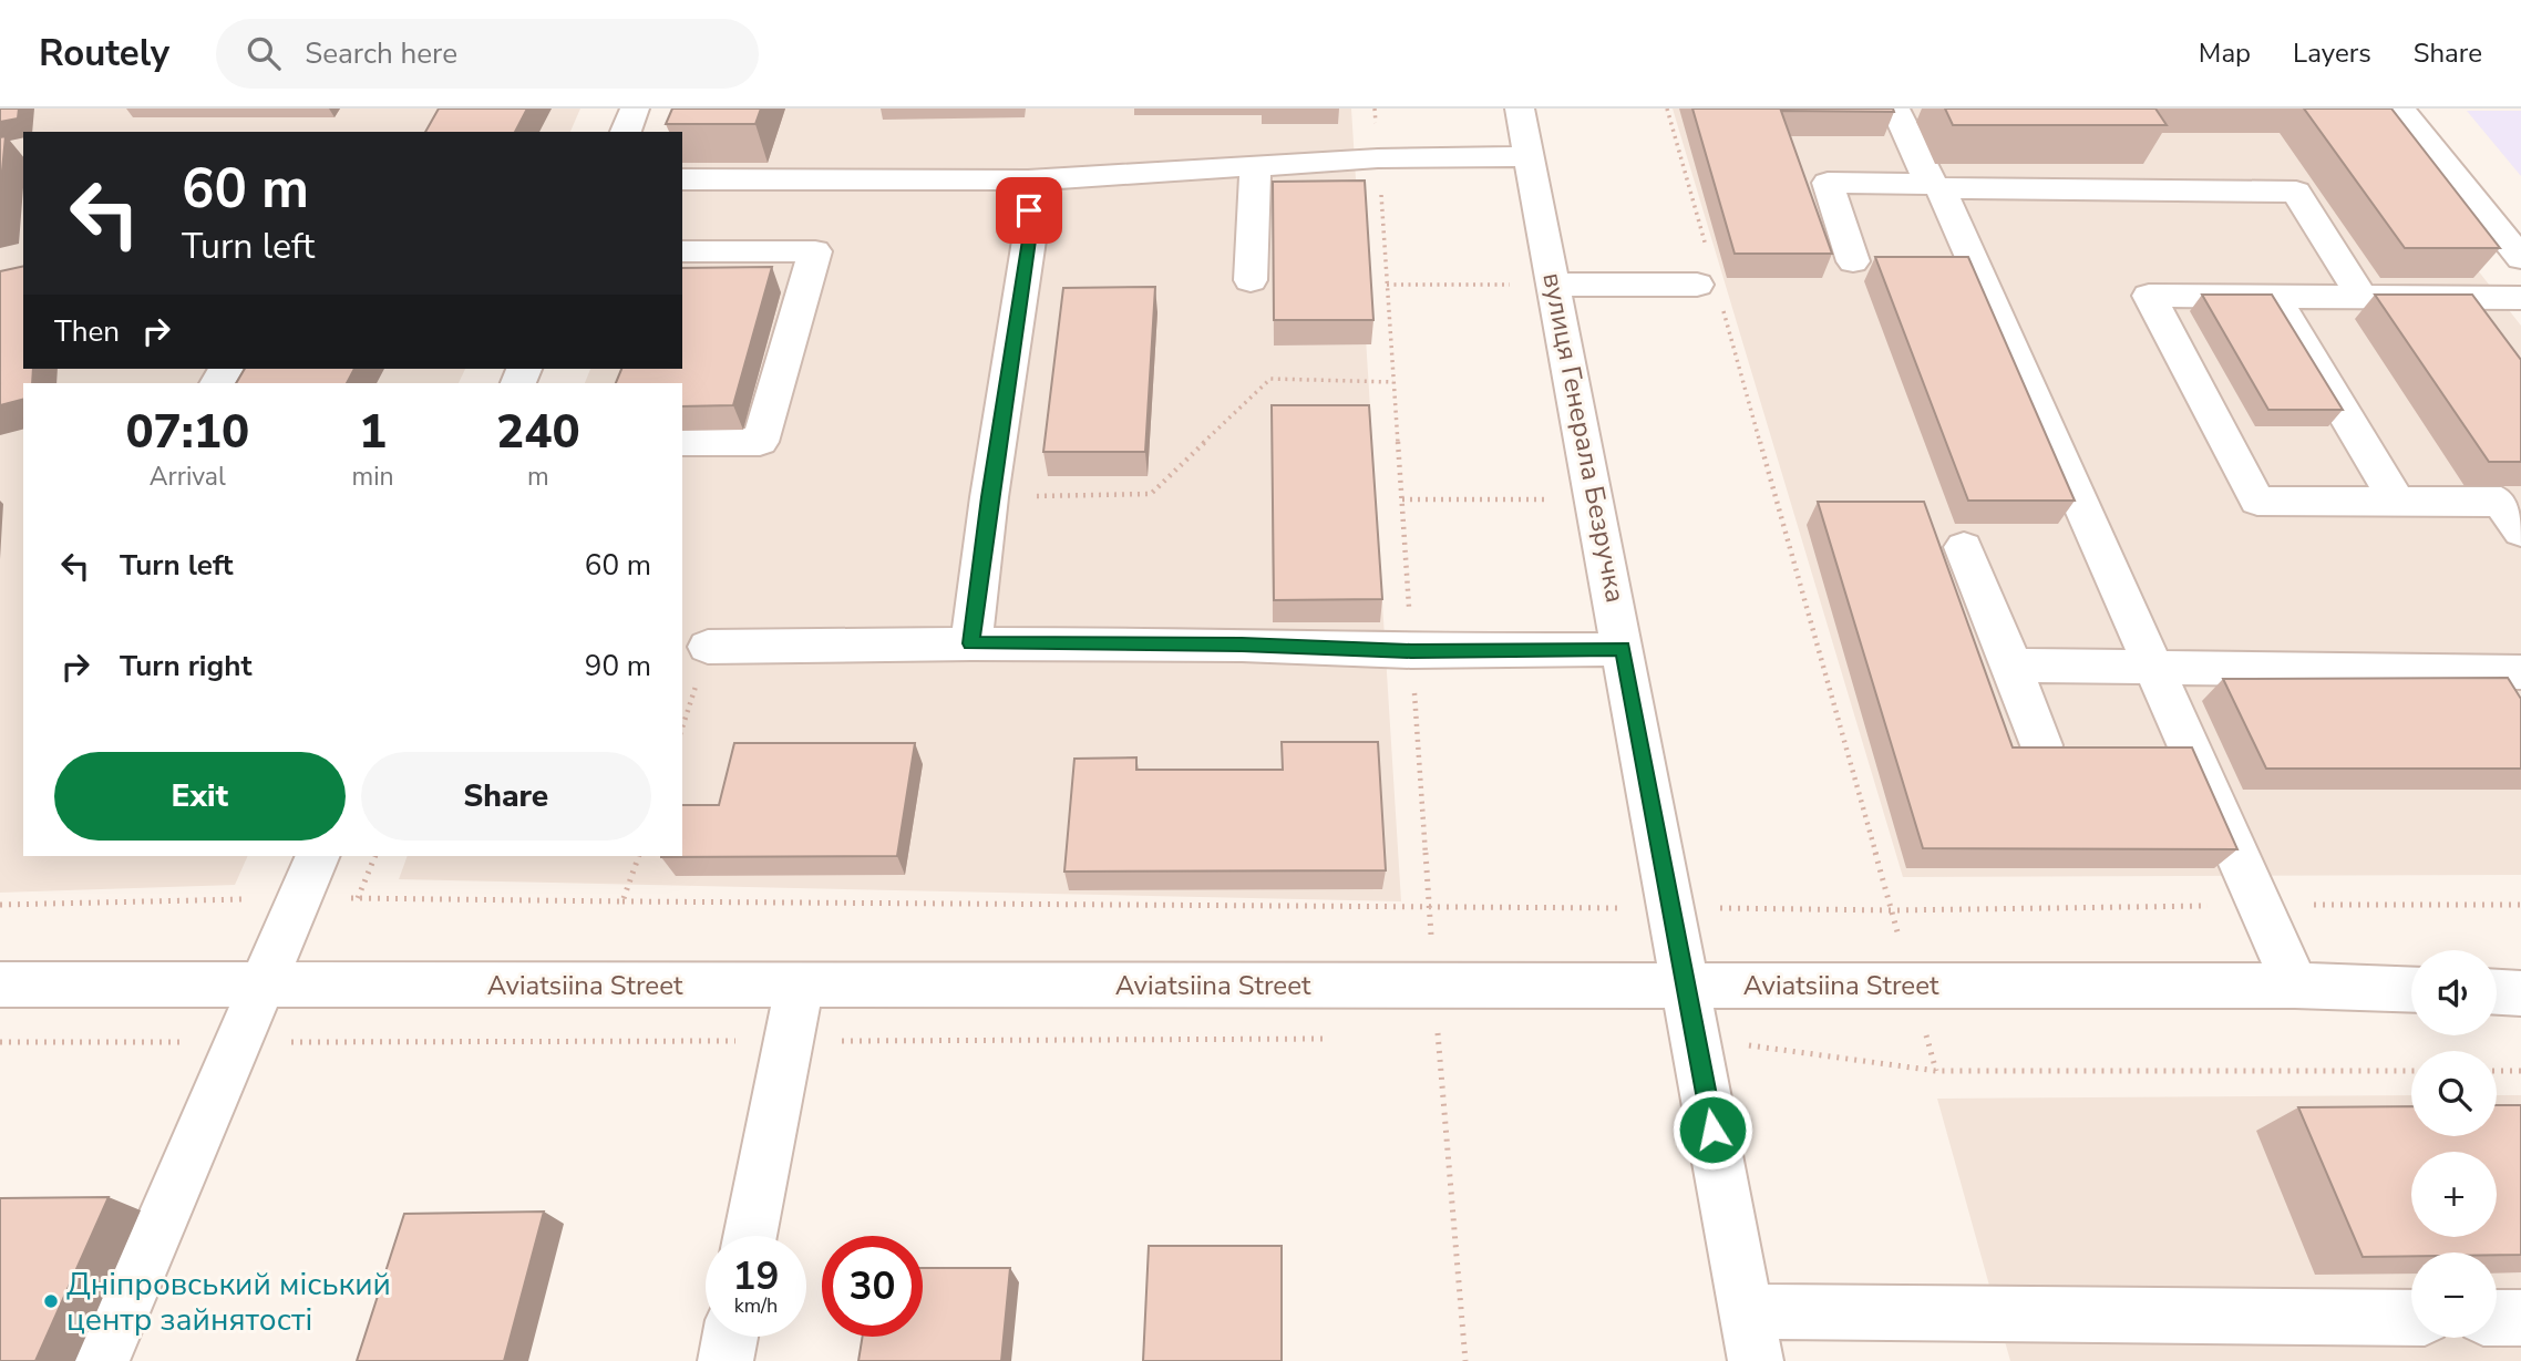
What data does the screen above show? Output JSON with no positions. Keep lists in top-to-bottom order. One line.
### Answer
{"streets":{"street":["вулиця Генерала Безручка","Aviatsiina Street"]},"crossings":[["вулиця Генерала Безручка","Aviatsiina Street"]],"places":["Дніпровський міський центр зайнятості"],"page":{"header":"Routely","search":"Search here","nav":["Map","Layers","Share"],"turn":["60 m","Turn left"],"then":"Then","eta":["07:10","Arrival","1","min","240","m"],"list":[{"name":"Turn left","value":"60 m"},{"name":"Turn right","value":"90 m"}],"buttons":["Exit","Share"],"map_buttons":["+","−"],"speed":"19 km/h","limit":"30"}}
